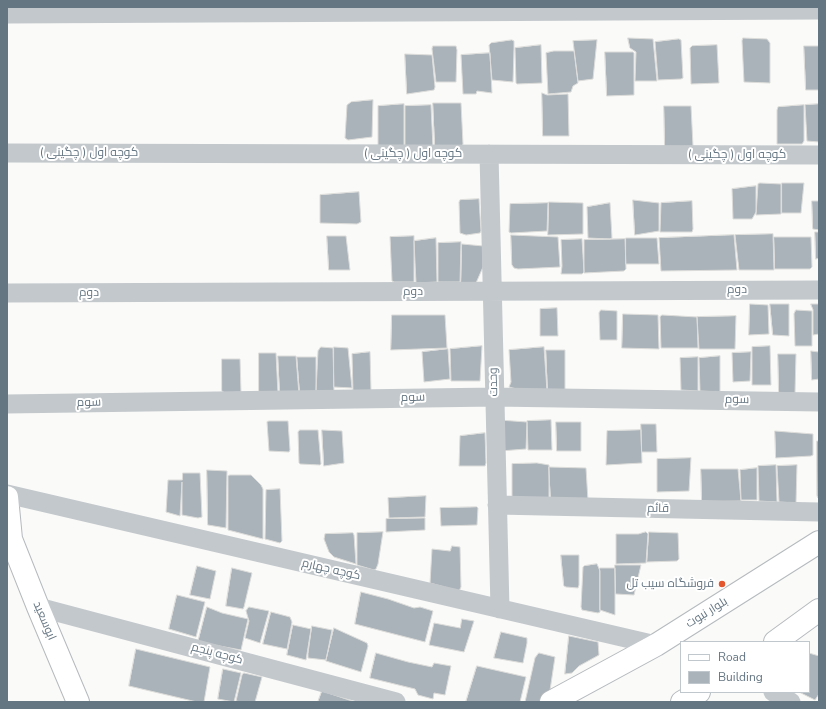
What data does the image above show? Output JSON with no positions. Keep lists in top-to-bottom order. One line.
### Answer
{"streets":{"main road":["بلوار نبوت","ابوسعید"],"street":["کوچه اول ( چگینی )","دوم","وحدت","سوم","قائم","کوچه چهارم","کوچه پنجم"]},"crossings":[["کوچه اول ( چگینی )","وحدت"],["دوم","وحدت"],["وحدت","سوم"],["وحدت","قائم"],["وحدت","کوچه چهارم"],["کوچه چهارم","بلوار نبوت"],["کوچه چهارم","ابوسعید"],["ابوسعید","کوچه پنجم"]],"places":["فروشگاه سیب تل"],"legend":["Road","Building"]}
